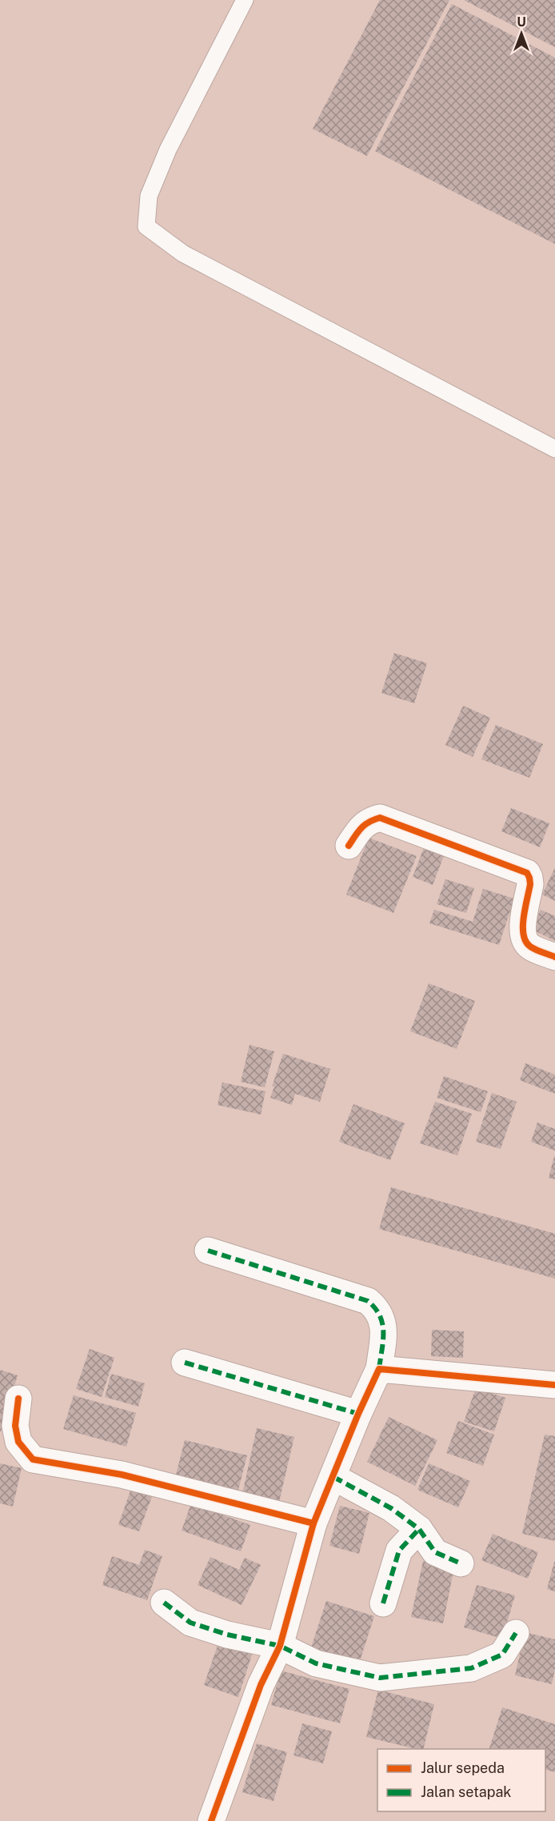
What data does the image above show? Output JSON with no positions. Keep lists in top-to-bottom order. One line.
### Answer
{"legend":["Jalur sepeda","Jalan setapak"],"north":"top"}
